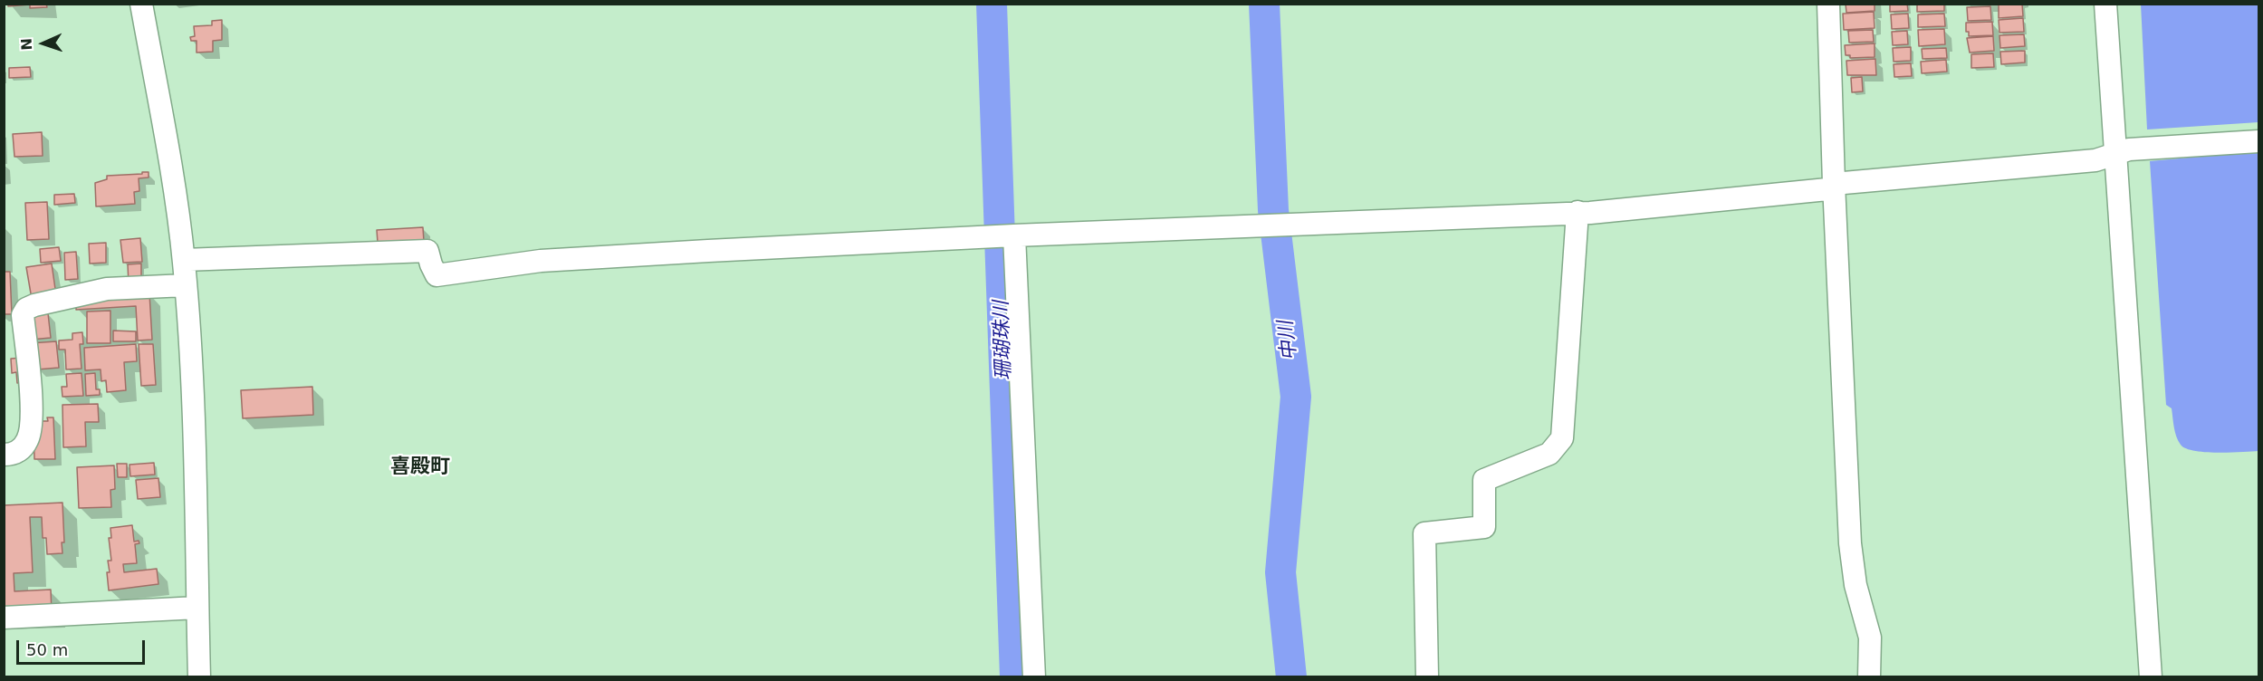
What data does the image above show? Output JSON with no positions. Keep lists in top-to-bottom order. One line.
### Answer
{"districts":["喜殿町"],"water":["珊瑚珠川","中川"],"scale_bar":"50 m","north":"left"}
